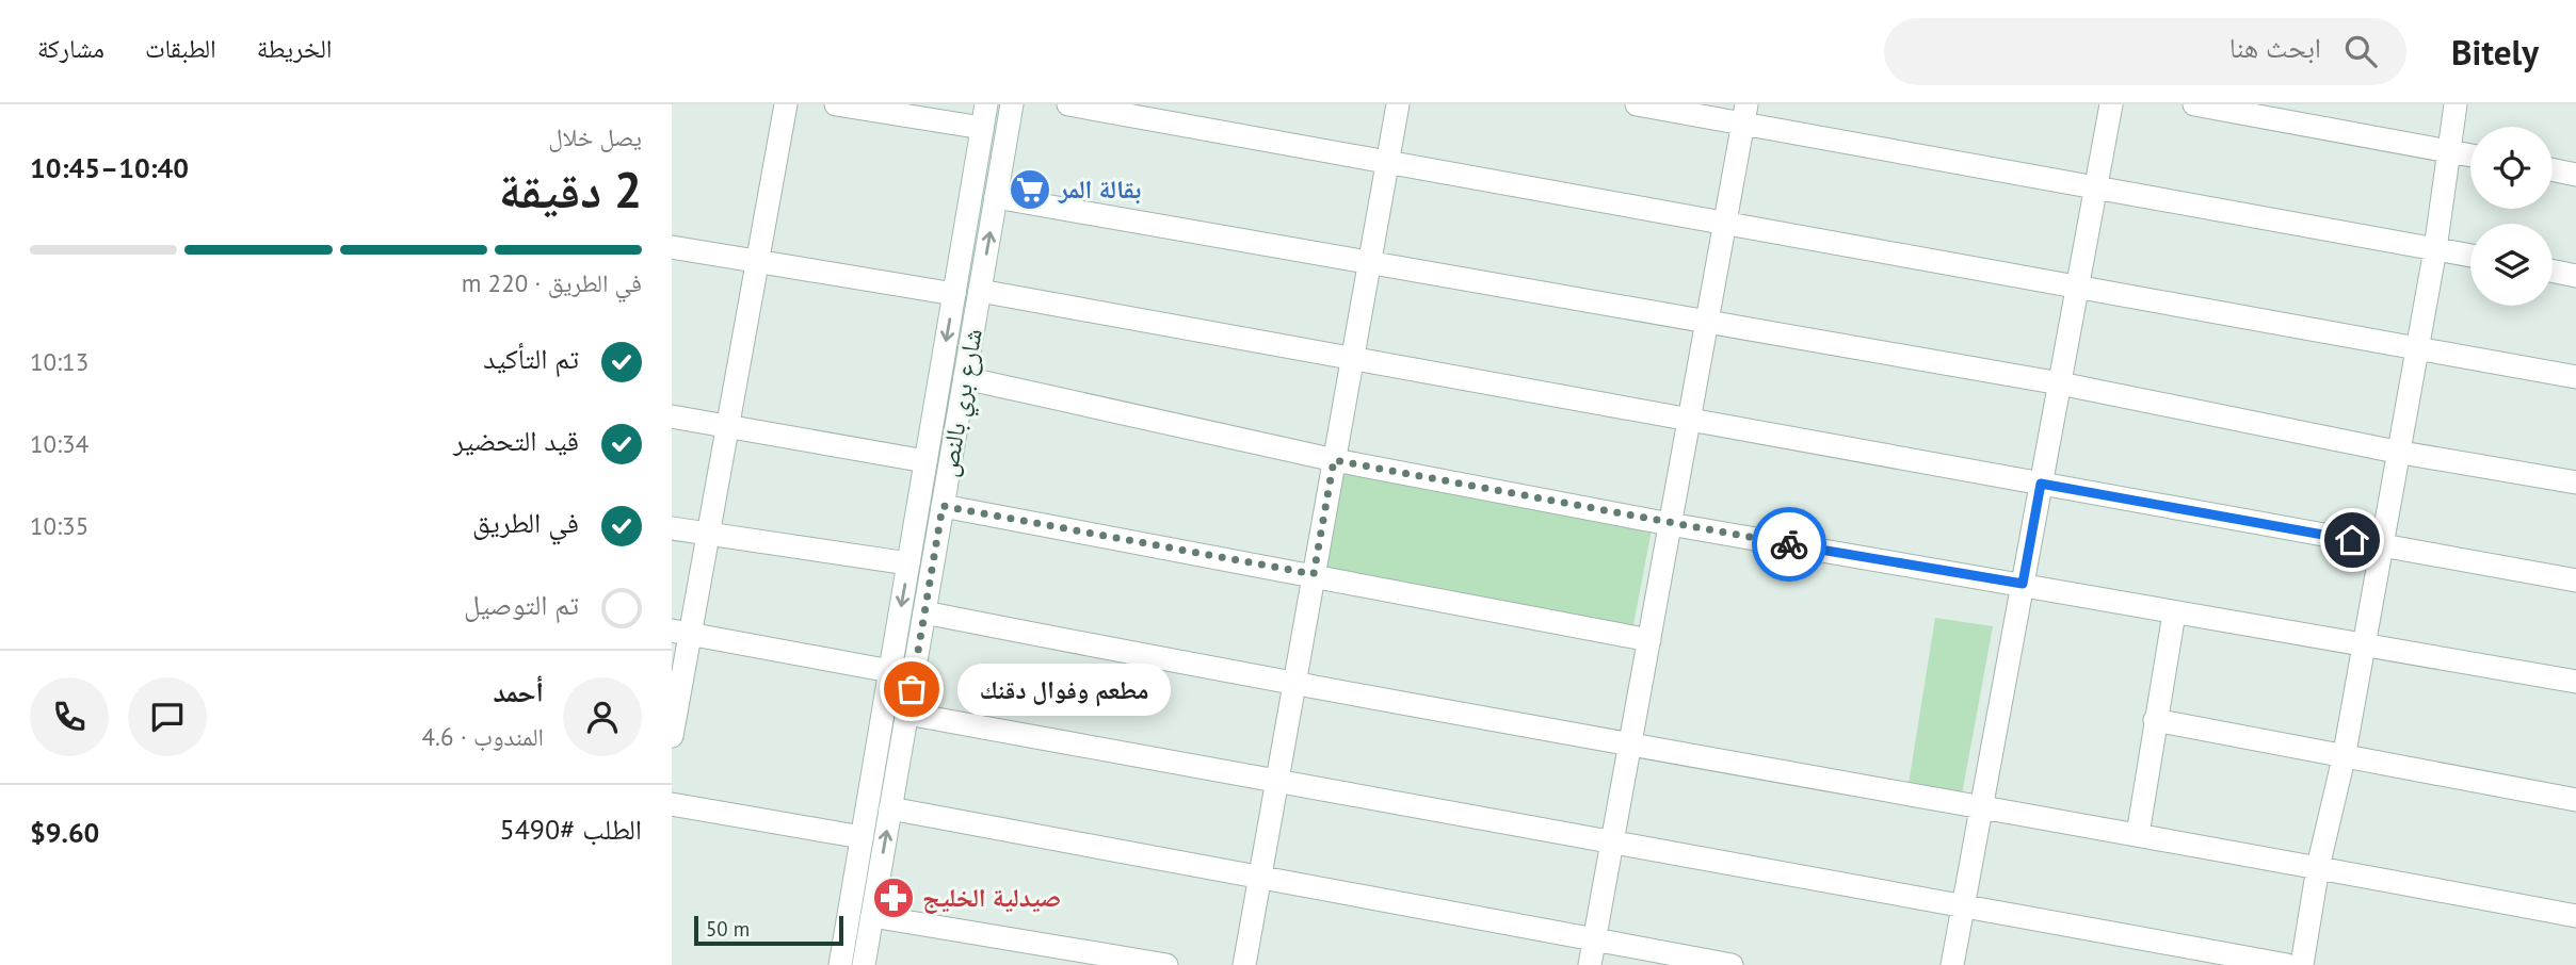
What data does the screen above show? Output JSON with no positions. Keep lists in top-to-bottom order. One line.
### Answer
{"streets":{"street":["شارع بري بالنص"]},"places":{"supermarket":["بقالة المر"],"other":["مطعم وفوال دقنك"],"pharmacy":["صيدلية الخليج"]},"scale_bar":"50 m","page":{"header":"Bitely","search":"ابحث هنا","nav":["الخريطة","الطبقات","مشاركة"],"heading":["2 دقيقة","يصل خلال","10:40–10:45"],"panel":["أحمد","المندوب · 4.6","الطلب #5490","$9.60"],"bar":"في الطريق · 220 m","list":[["تم التأكيد","10:13"],["قيد التحضير","10:34"],["في الطريق","10:35"],"تم التوصيل"],"bubble":"مطعم وفوال دقنك","scale":"50 m"}}
